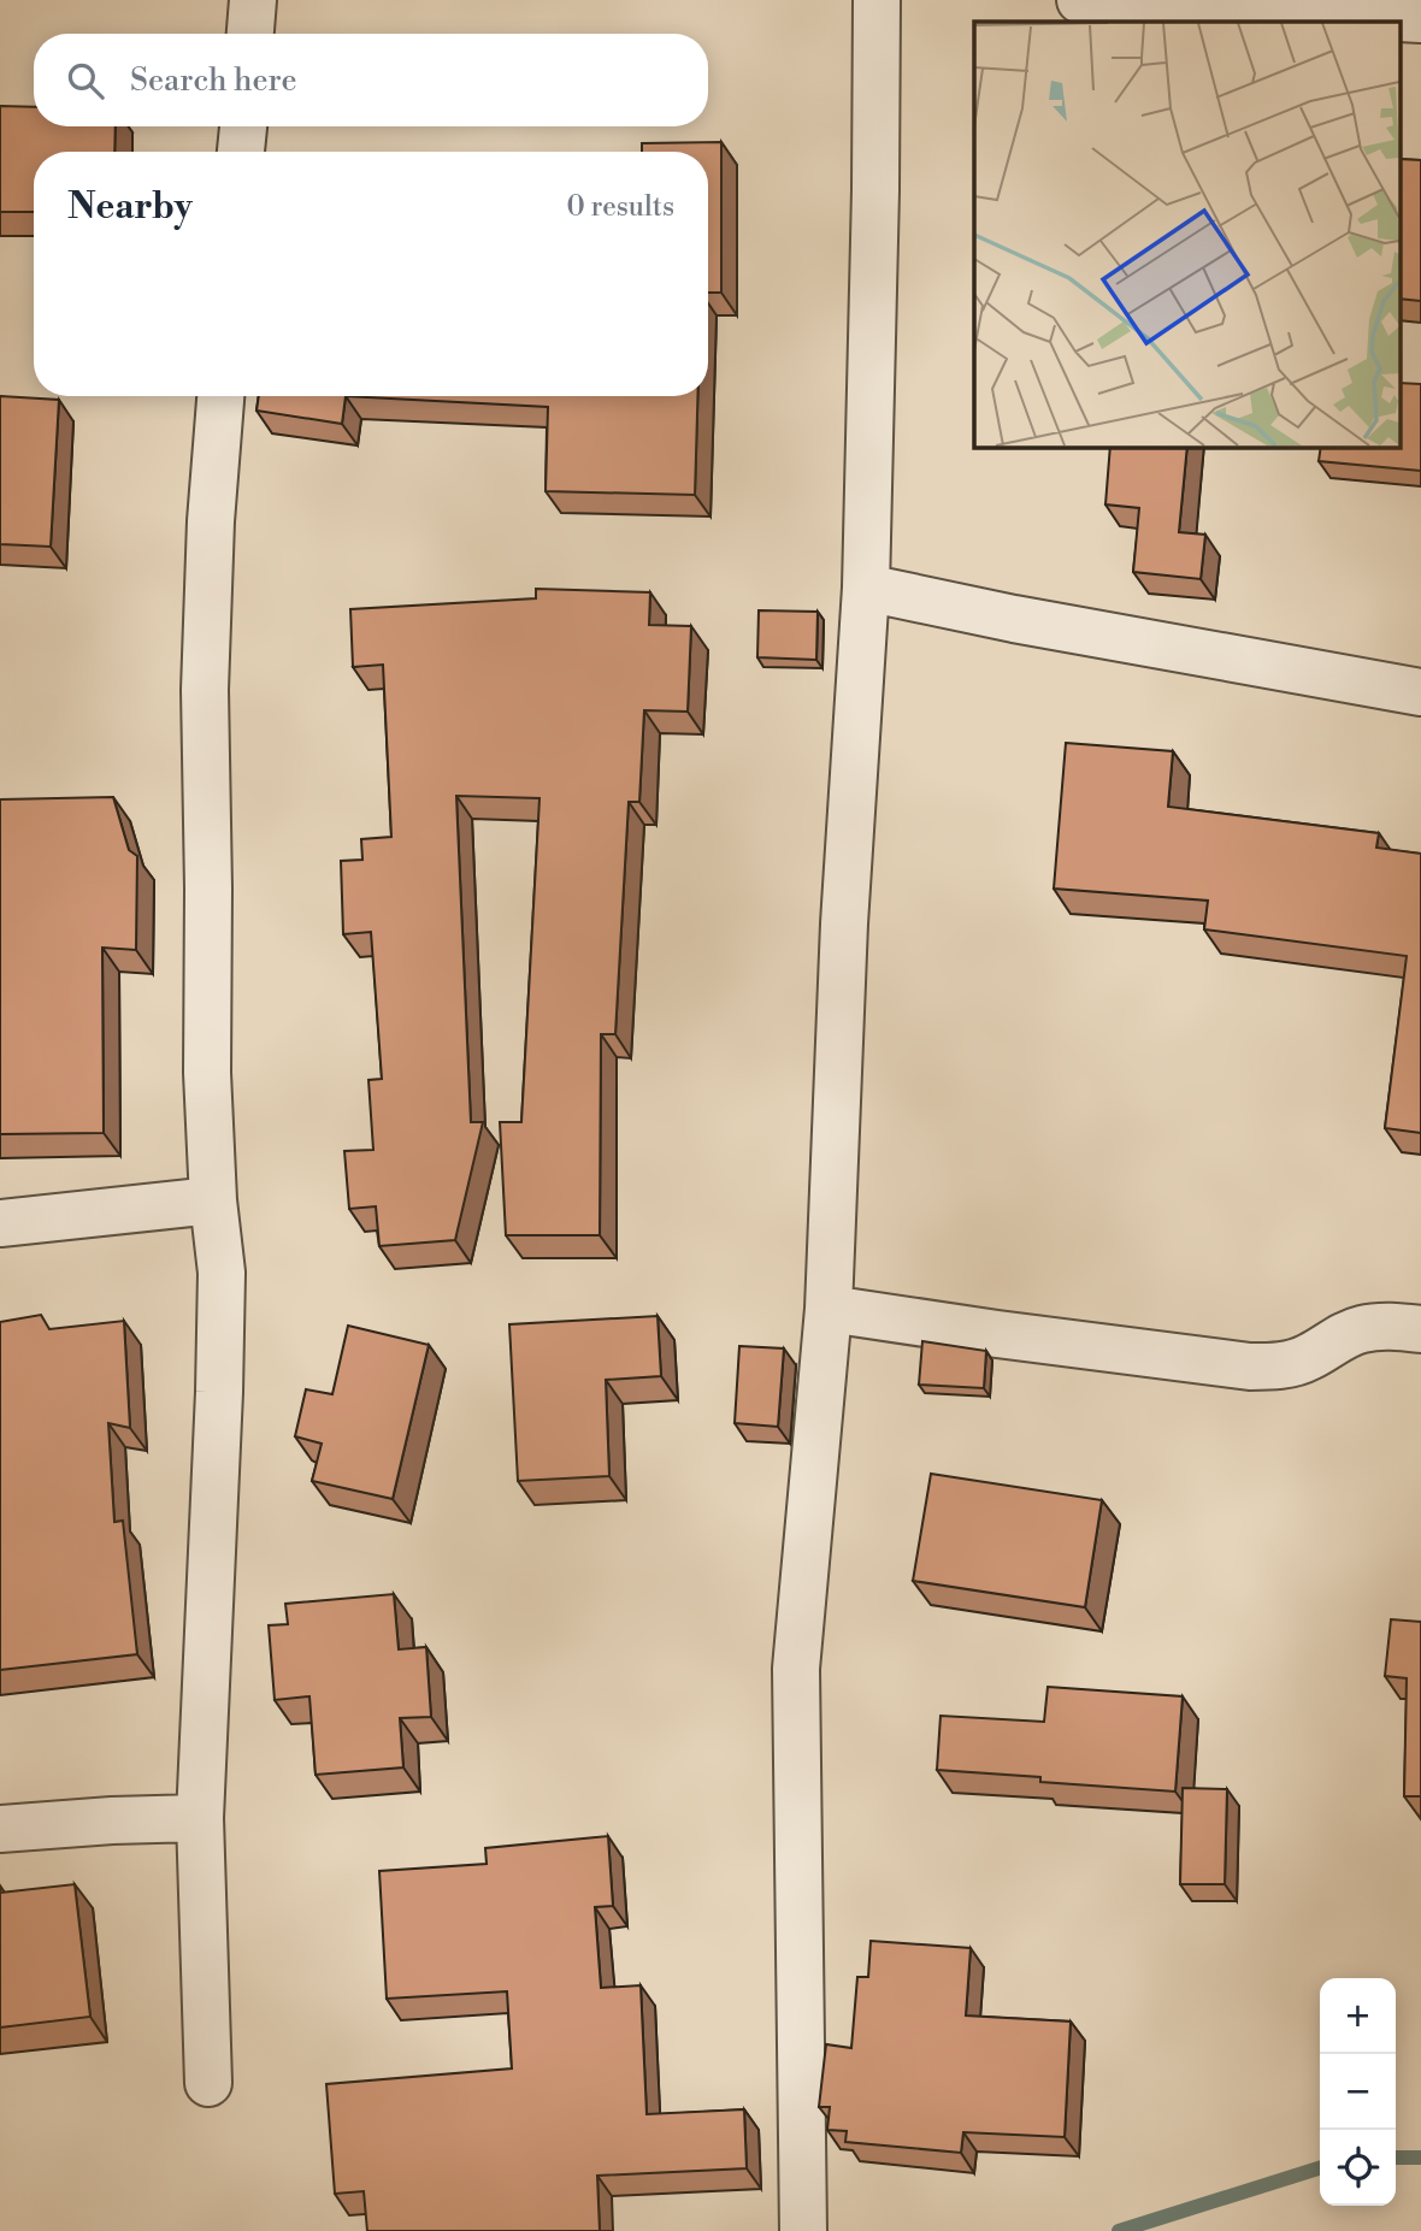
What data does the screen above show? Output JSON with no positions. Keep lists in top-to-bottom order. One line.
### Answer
{"page":{"search":"Search here","heading":["Nearby","0 results"],"map_buttons":["+","−"]}}
